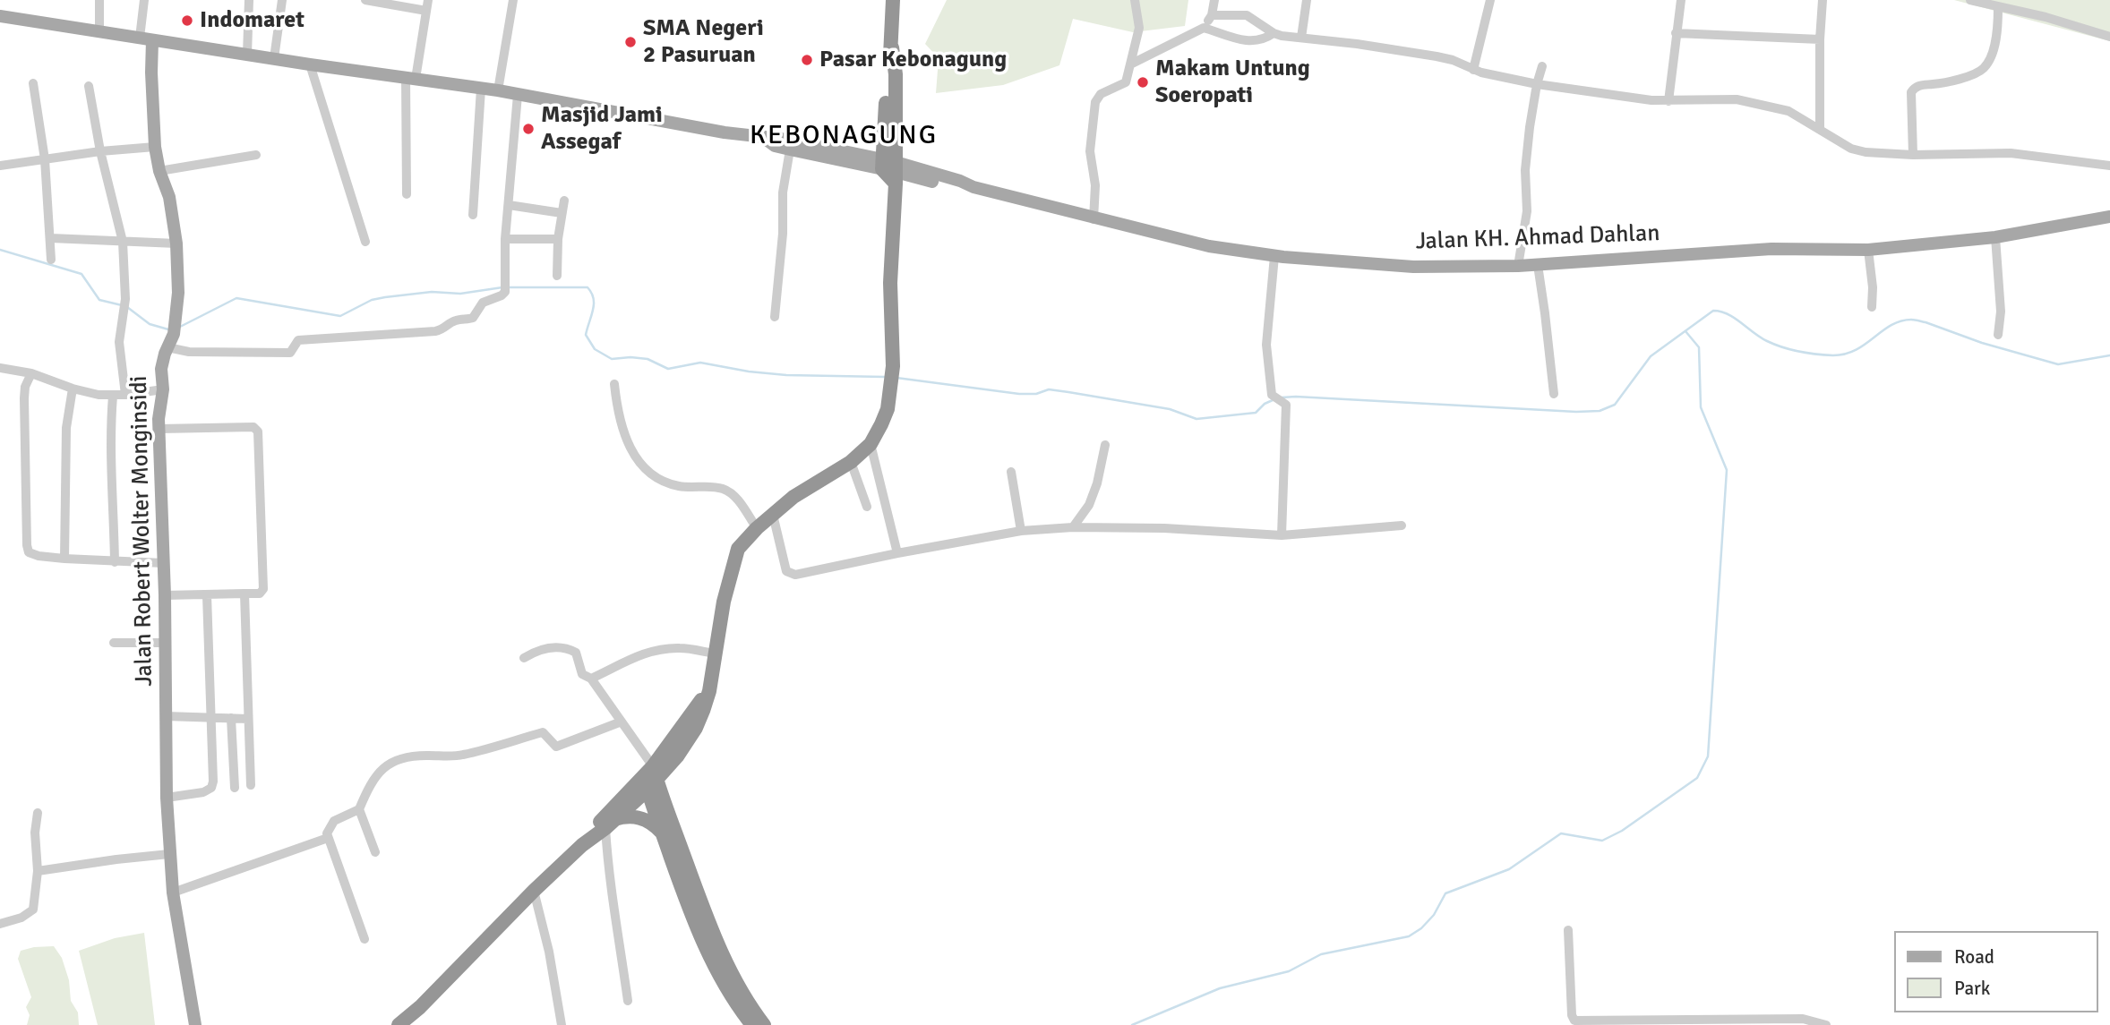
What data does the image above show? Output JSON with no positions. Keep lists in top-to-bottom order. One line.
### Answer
{"streets":{"main road":["Jalan KH. Ahmad Dahlan","Jalan Robert Wolter Monginsidi"]},"districts":["KEBONAGUNG"],"places":["Indomaret","SMA Negeri 2 Pasuruan","Pasar Kebonagung","Makam Untung Soeropati","Masjid Jami Assegaf"],"legend":["Road","Park"]}
